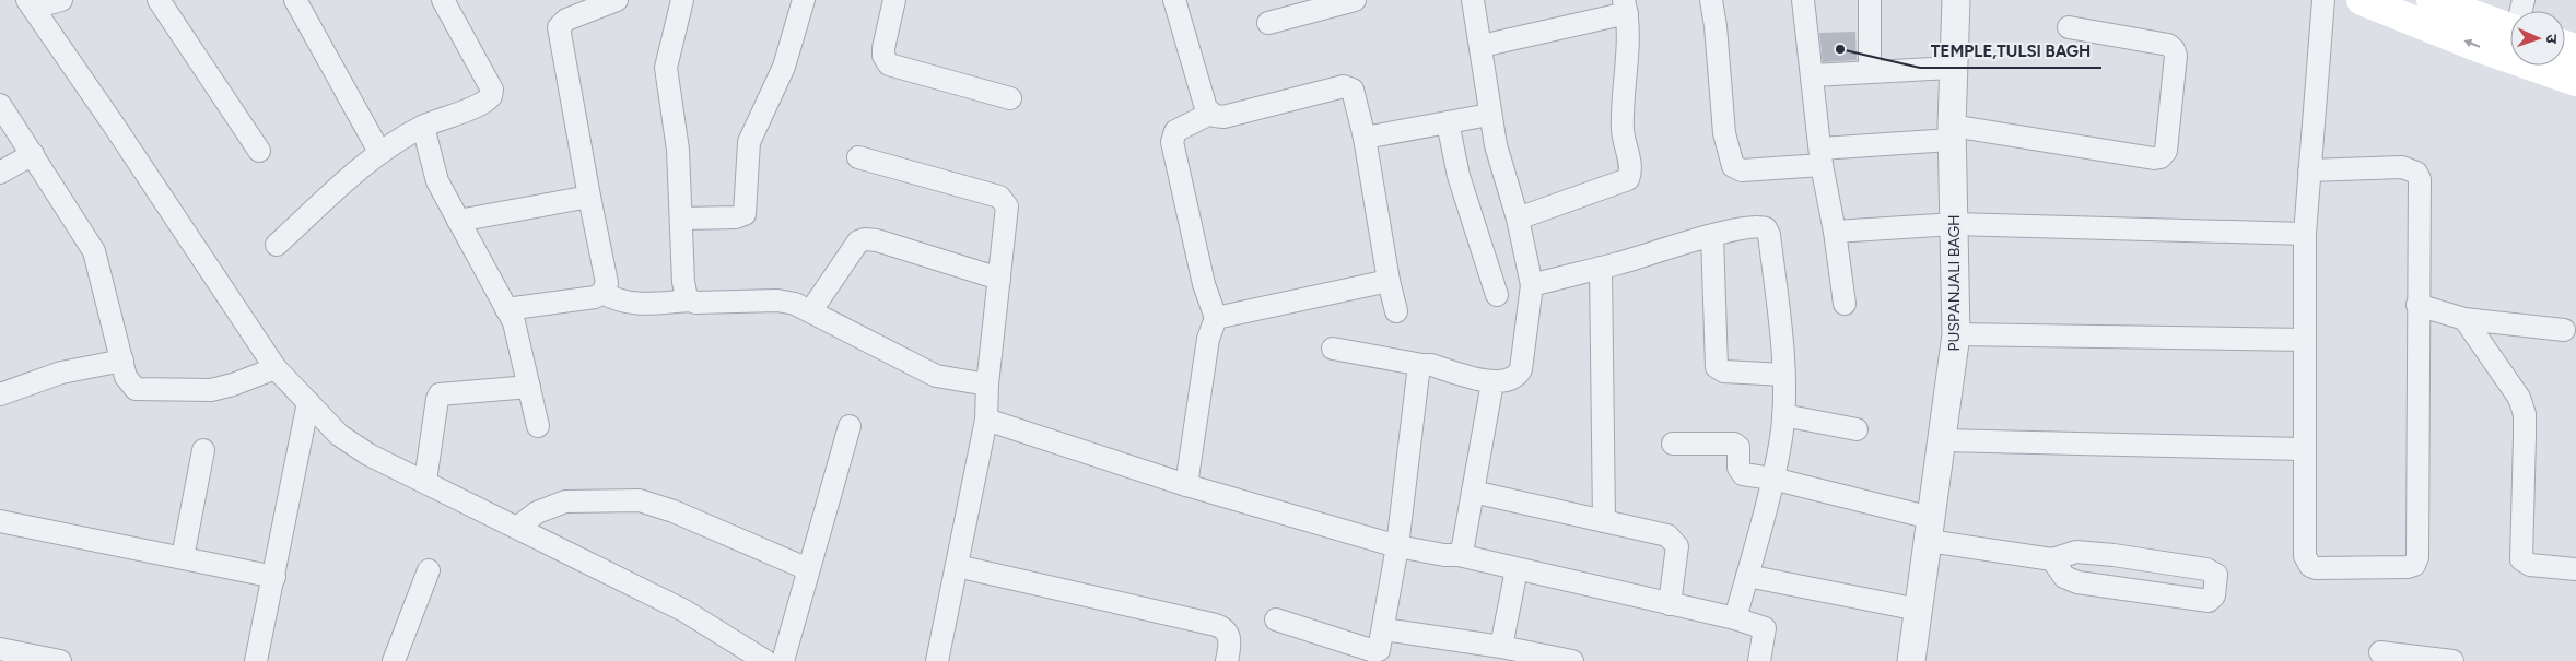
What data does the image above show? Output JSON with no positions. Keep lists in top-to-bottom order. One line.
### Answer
{"streets":{"street":["PUSPANJALI BAGH"]},"places":["TEMPLE,TULSI BAGH"],"north":"right"}
